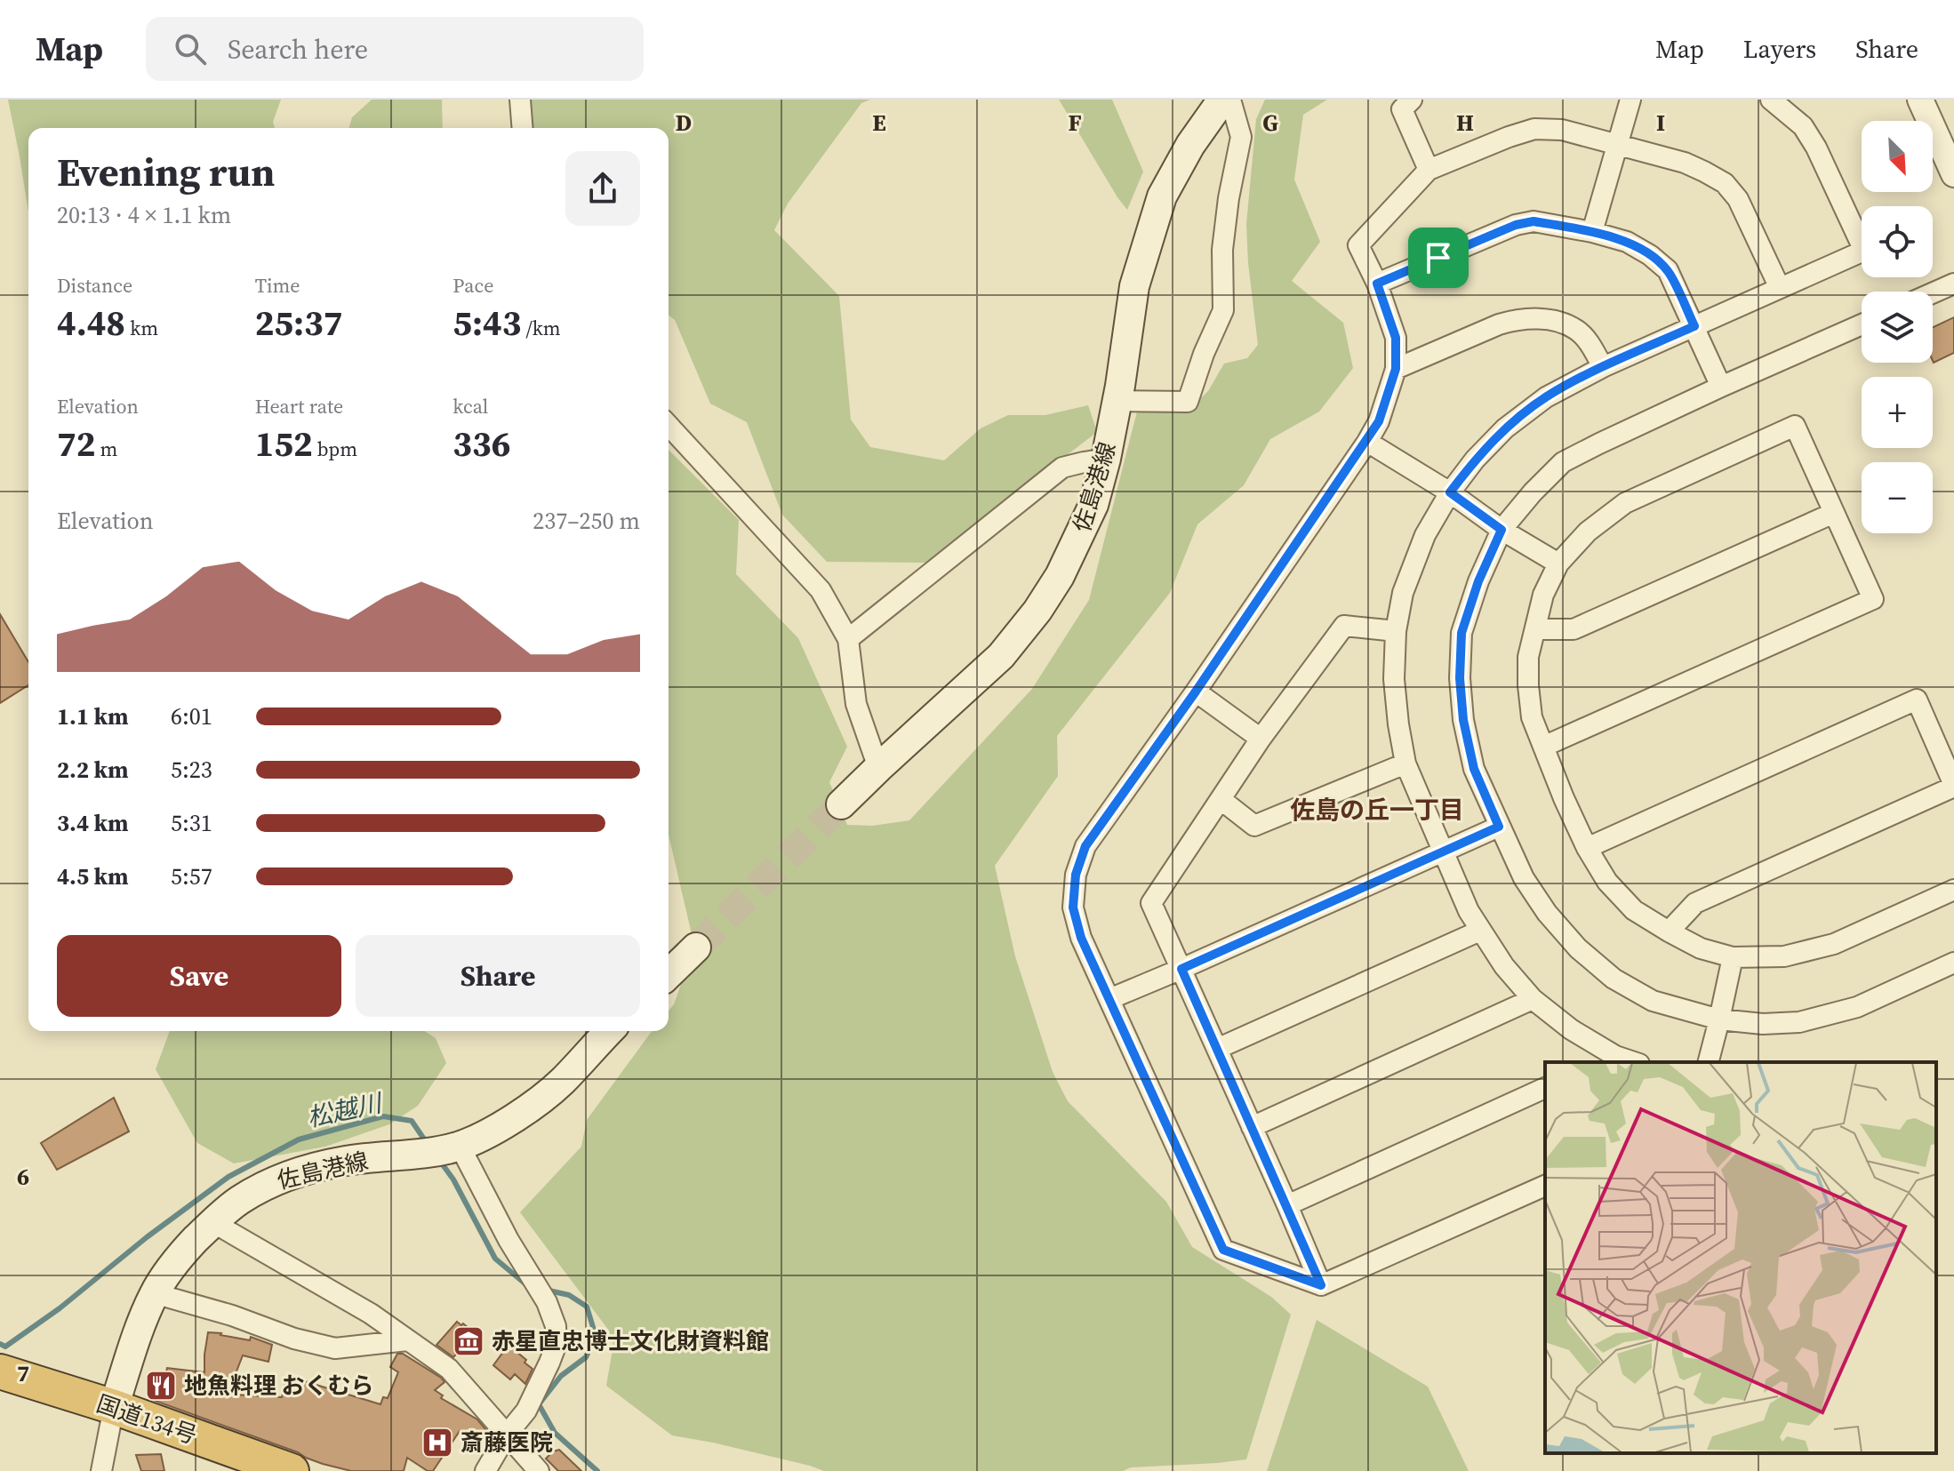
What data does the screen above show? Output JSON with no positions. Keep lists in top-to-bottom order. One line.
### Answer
{"streets":{"highway":["国道134号"],"main road":["佐島港線"]},"crossings":[["佐島港線","国道134号"]],"districts":["佐島の丘一丁目"],"water":["松越川"],"places":{"museum":["赤星直忠博士文化財資料館"],"restaurant":["地魚料理 おくむら"],"hospital":["斎藤医院"]},"north":"bottom right","page":{"header":"Map","search":"Search here","nav":["Map","Layers","Share"],"map_buttons":["+","−"],"heading":["Evening run","20:13 · 4 × 1.1 km"],"stats":[["Distance","4.48 km"],["Time","25:37"],["Pace","5:43 /km"],["Elevation","72 m"],["Heart rate","152 bpm"],["kcal","336"]],"chart":["Elevation","237–250 m"],"list":[{"name":"1.1 km","note":"6:01"},{"name":"2.2 km","note":"5:23"},{"name":"3.4 km","note":"5:31"},{"name":"4.5 km","note":"5:57"}],"buttons":["Save","Share"]},"grid":{"columns":["D","E","F","G","H","I"],"rows":["6","7"]}}
